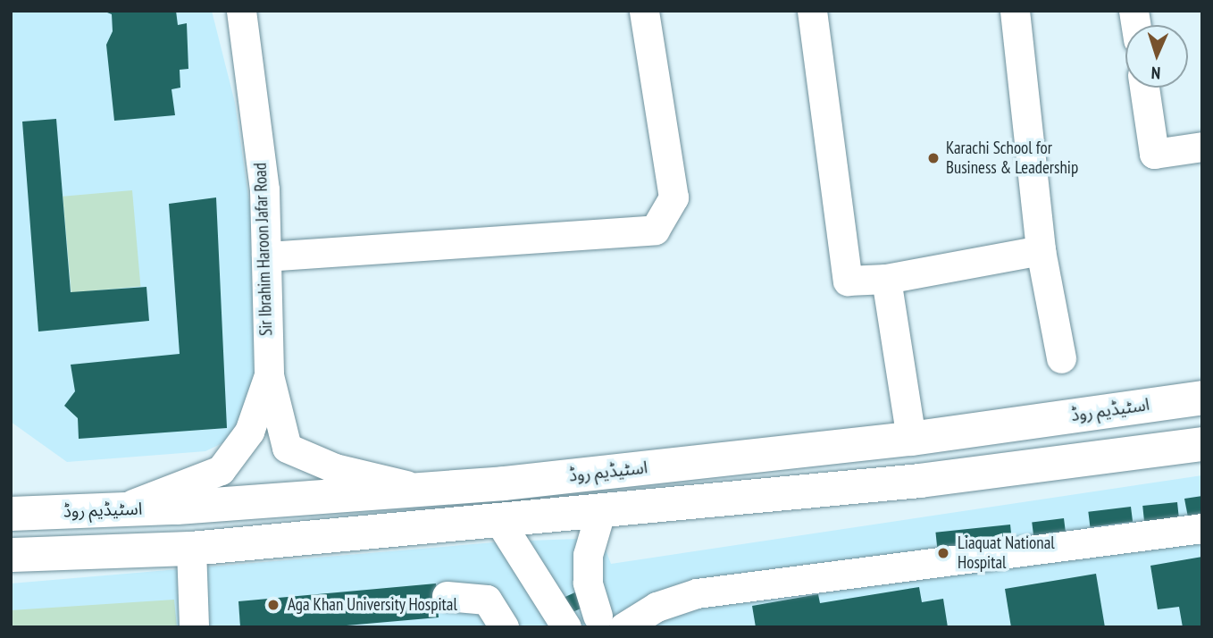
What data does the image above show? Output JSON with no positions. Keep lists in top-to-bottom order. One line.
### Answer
{"streets":{"main road":["اسٹیڈیم روڈ"],"street":["Sir Ibrahim Haroon Jafar Road"]},"places":["Karachi School for Business & Leadership","Liaquat National Hospital","Aga Khan University Hospital"],"north":"bottom"}
